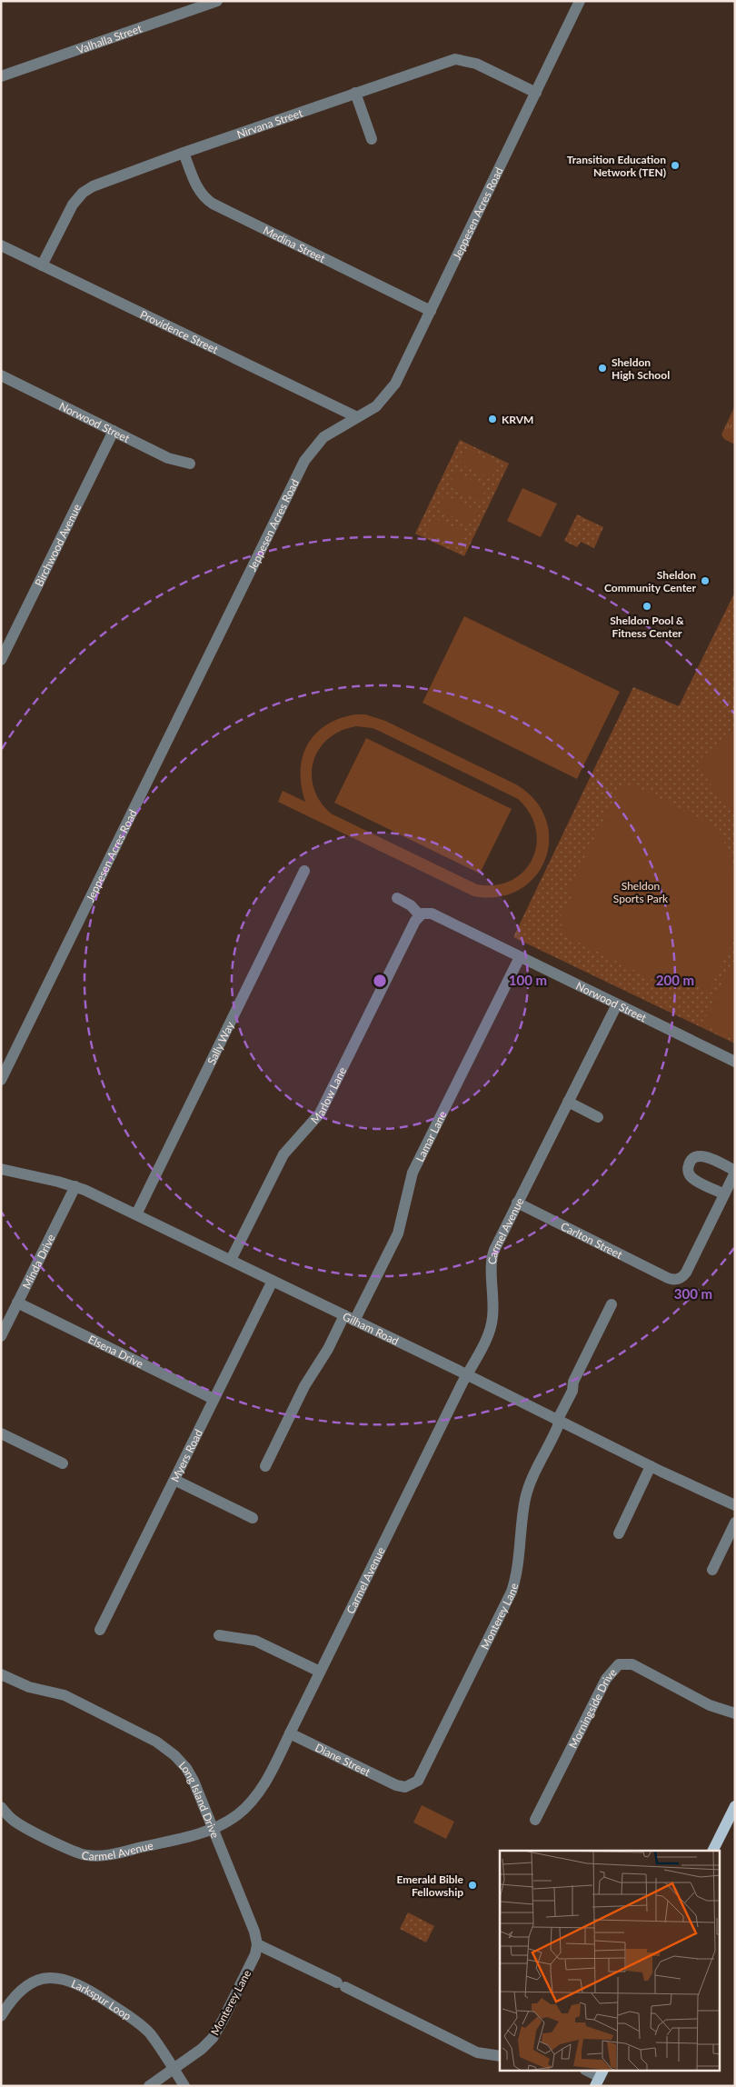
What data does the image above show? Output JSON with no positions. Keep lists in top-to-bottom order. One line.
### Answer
{"streets":{"street":["Valhalla Street","Nirvana Street","Jeppesen Acres Road","Medina Street","Providence Street","Norwood Street","Birchwood Avenue","Sally Way","Marlow Lane","Lamar Lane","Carmel Avenue","Carlton Street","Minda Drive","Gilham Road","Elsena Drive","Myers Road","Monterey Lane","Morningside Drive","Diane Street","Long Island Drive","Larkspur Loop"]},"crossings":[["Nirvana Street","Jeppesen Acres Road"],["Nirvana Street","Medina Street"],["Nirvana Street","Providence Street"],["Jeppesen Acres Road","Medina Street"],["Jeppesen Acres Road","Providence Street"],["Norwood Street","Birchwood Avenue"],["Norwood Street","Marlow Lane"],["Norwood Street","Lamar Lane"],["Norwood Street","Carmel Avenue"],["Sally Way","Gilham Road"],["Marlow Lane","Gilham Road"],["Lamar Lane","Gilham Road"],["Carmel Avenue","Carlton Street"],["Carmel Avenue","Gilham Road"],["Carmel Avenue","Diane Street"],["Carmel Avenue","Long Island Drive"],["Minda Drive","Gilham Road"],["Minda Drive","Elsena Drive"],["Gilham Road","Myers Road"],["Gilham Road","Monterey Lane"],["Elsena Drive","Myers Road"],["Monterey Lane","Diane Street"],["Monterey Lane","Long Island Drive"],["Monterey Lane","Larkspur Loop"]],"parks":["Sheldon Sports Park"],"places":["Transition Education Network (TEN)","Sheldon High School","KRVM","Sheldon Community Center","Sheldon Pool & Fitness Center","Emerald Bible Fellowship"],"rings":["100 m","200 m","300 m"]}
